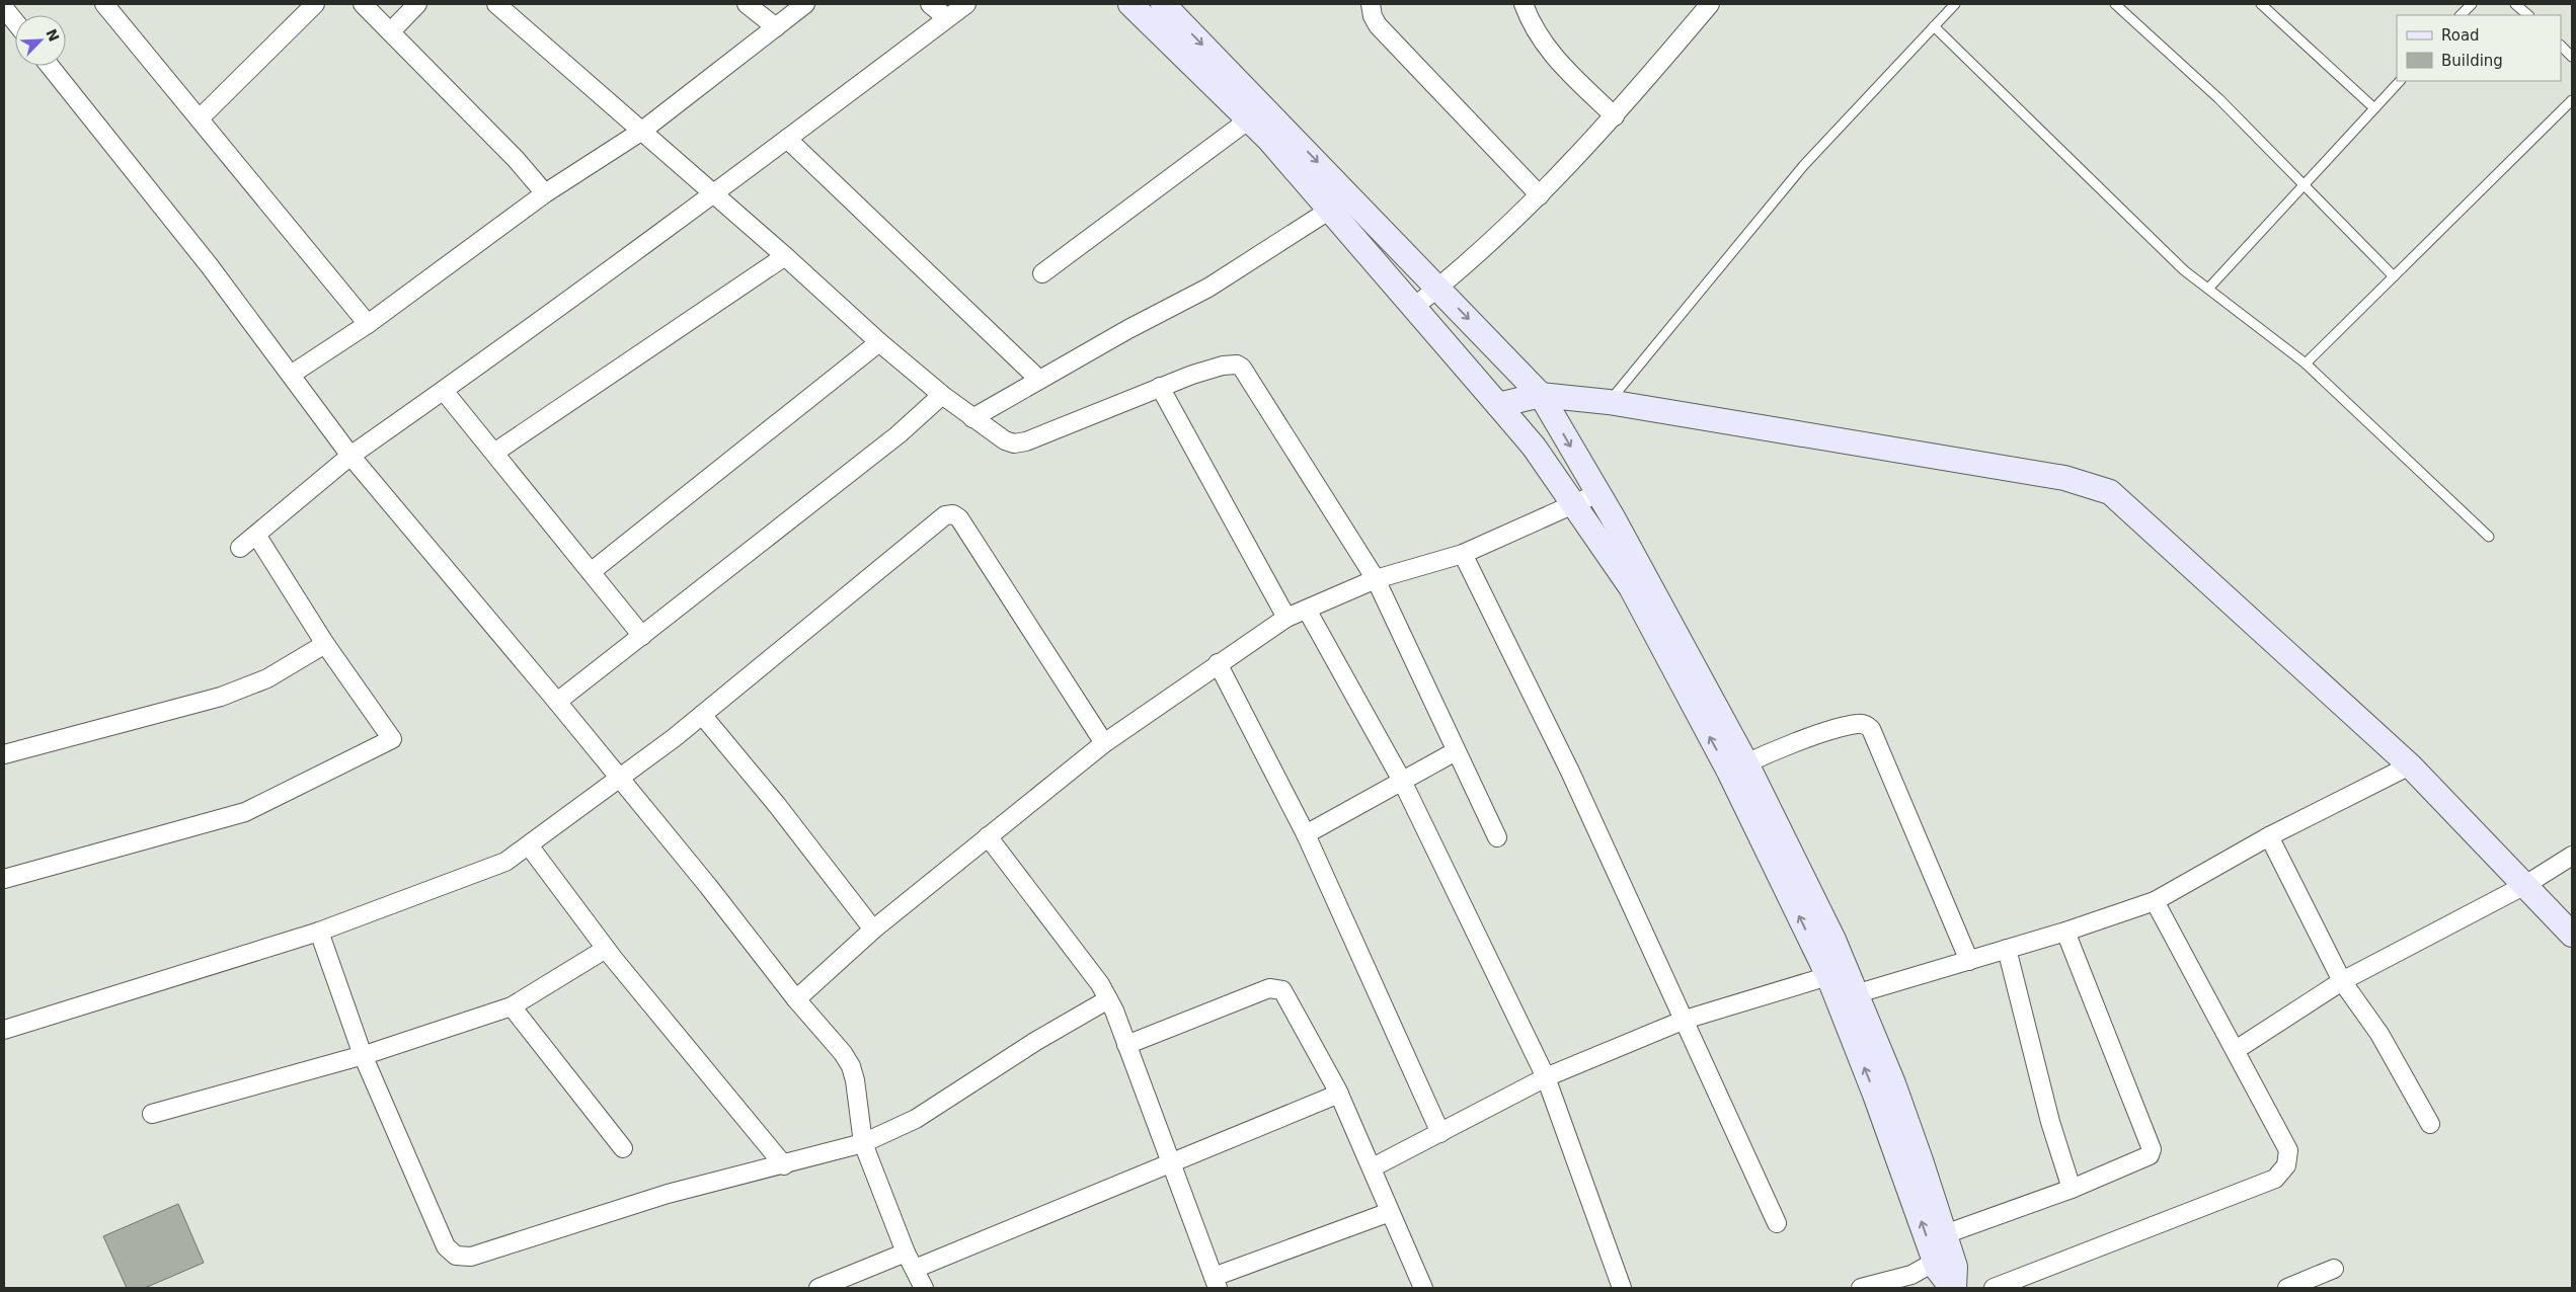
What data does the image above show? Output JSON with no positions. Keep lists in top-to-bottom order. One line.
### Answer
{"legend":["Road","Building"],"north":"top right"}
